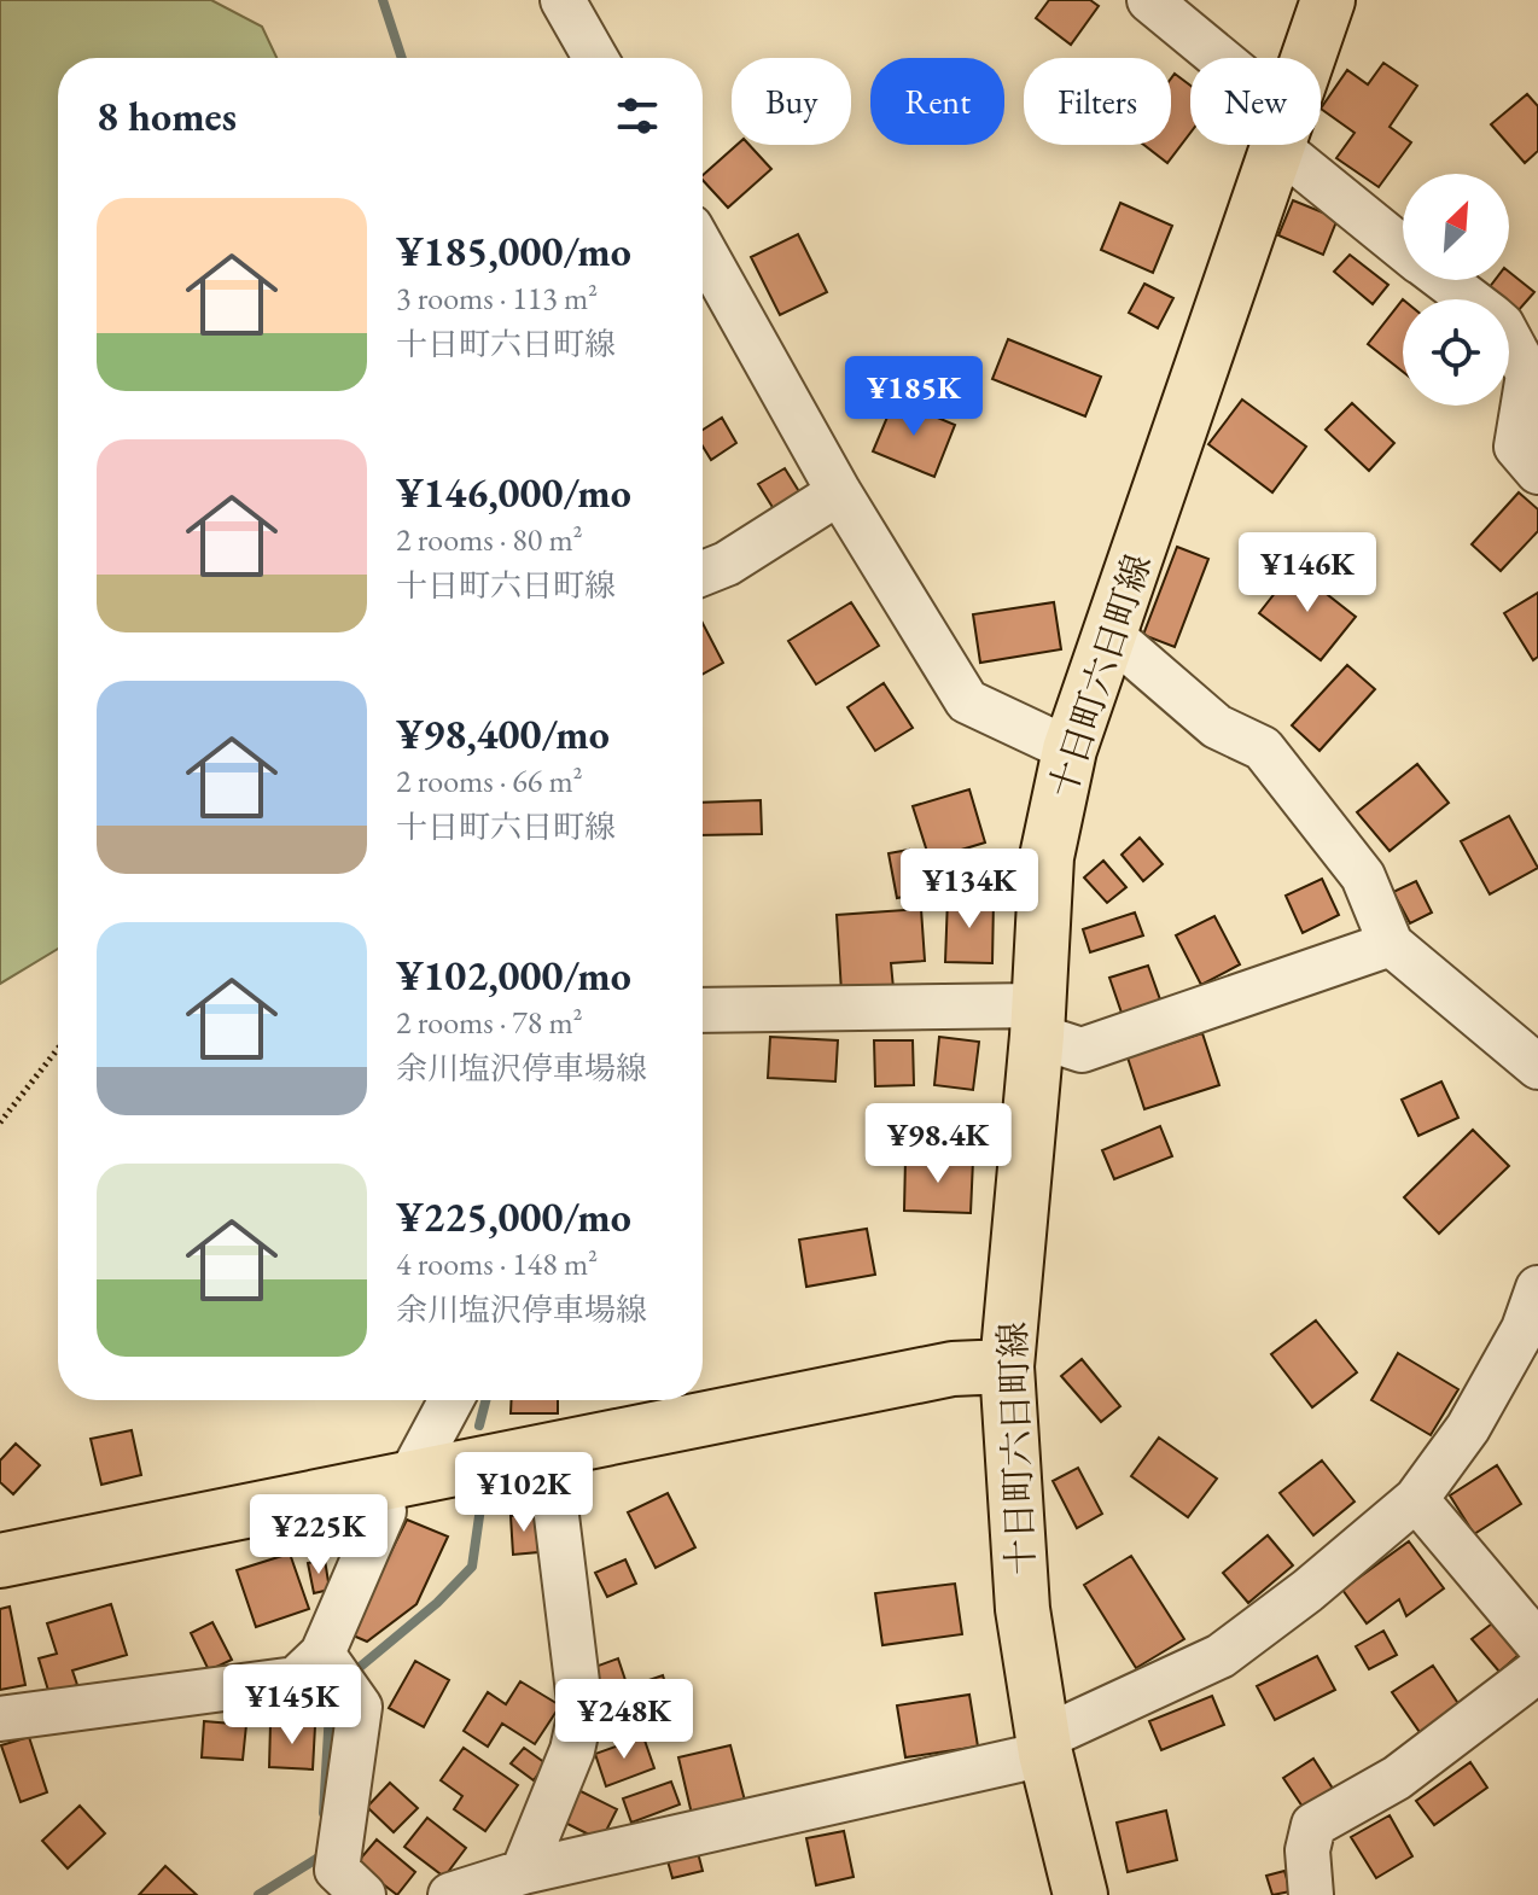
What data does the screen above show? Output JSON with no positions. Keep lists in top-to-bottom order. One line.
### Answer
{"streets":{"main road":["十日町六日町線"]},"north":"top right","page":{"chip":["Buy","Rent","Filters","New"],"heading":"8 homes","list":[{"name":"¥185,000/mo","note":"3 rooms · 113 m² · 十日町六日町線"},{"name":"¥146,000/mo","note":"2 rooms · 80 m² · 十日町六日町線"},{"name":"¥98,400/mo","note":"2 rooms · 66 m² · 十日町六日町線"},{"name":"¥102,000/mo","note":"2 rooms · 78 m² · 余川塩沢停車場線"},{"name":"¥225,000/mo","note":"4 rooms · 148 m² · 余川塩沢停車場線"}],"price":["¥185K","¥146K","¥134K","¥98.4K","¥102K","¥225K","¥145K","¥248K"]}}
